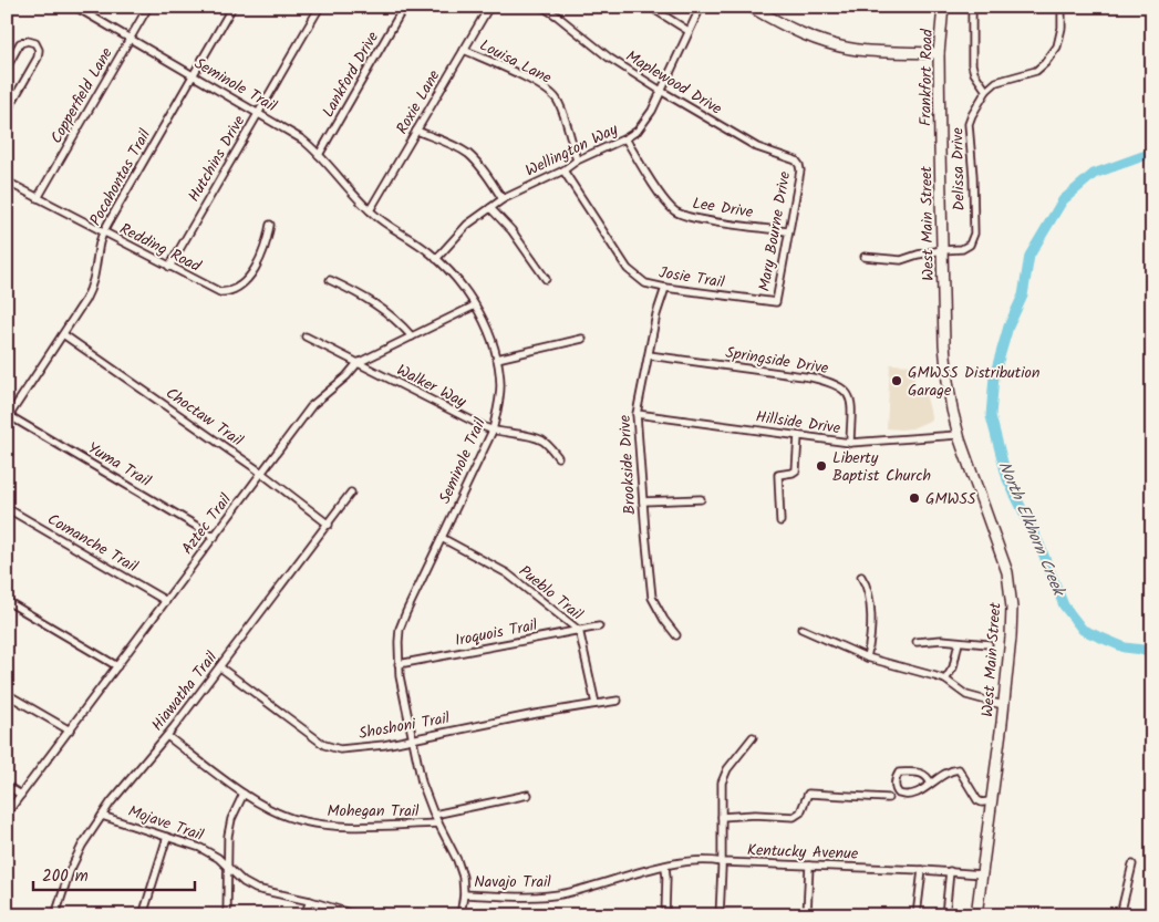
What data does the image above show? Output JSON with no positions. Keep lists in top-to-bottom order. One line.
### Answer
{"streets":{"main road":["Frankfort Road","West Main Street"],"street":["Louisa Lane","Lankford Drive","Maplewood Drive","Seminole Trail","Copperfield Lane","Roxie Lane","Wellington Way","Hutchins Drive","Delissa Drive","Pocahontas Trail","Lee Drive","Mary Bourne Drive","Redding Road","Josie Trail","Springside Drive","Walker Way","Choctaw Trail","Hillside Drive","Yuma Trail","Brookside Drive","Aztec Trail","Comanche Trail","Pueblo Trail","Iroquois Trail","Hiawatha Trail","Shoshoni Trail","Mohegan Trail","Mojave Trail","Kentucky Avenue","Navajo Trail"]},"crossings":[["Louisa Lane","Roxie Lane"],["Louisa Lane","Wellington Way"],["Lankford Drive","Seminole Trail"],["Frankfort Road","West Main Street"],["Maplewood Drive","Wellington Way"],["Maplewood Drive","Mary Bourne Drive"],["Seminole Trail","Copperfield Lane"],["Seminole Trail","Roxie Lane"],["Seminole Trail","Wellington Way"],["Seminole Trail","Hutchins Drive"],["Seminole Trail","Pocahontas Trail"],["Seminole Trail","Walker Way"],["Seminole Trail","Aztec Trail"],["Seminole Trail","Pueblo Trail"],["Seminole Trail","Iroquois Trail"],["Seminole Trail","Shoshoni Trail"],["Seminole Trail","Mohegan Trail"],["Seminole Trail","Navajo Trail"],["Copperfield Lane","Redding Road"],["Wellington Way","Lee Drive"],["Wellington Way","Josie Trail"],["Hutchins Drive","Redding Road"],["Delissa Drive","West Main Street"],["Pocahontas Trail","Redding Road"],["Pocahontas Trail","Choctaw Trail"],["Pocahontas Trail","Yuma Trail"],["Lee Drive","Mary Bourne Drive"],["West Main Street","Hillside Drive"],["West Main Street","Kentucky Avenue"],["Mary Bourne Drive","Josie Trail"],["Josie Trail","Brookside Drive"],["Springside Drive","Hillside Drive"],["Springside Drive","Brookside Drive"],["Walker Way","Aztec Trail"],["Choctaw Trail","Aztec Trail"],["Choctaw Trail","Hiawatha Trail"],["Hillside Drive","Brookside Drive"],["Yuma Trail","Aztec Trail"],["Aztec Trail","Comanche Trail"],["Pueblo Trail","Iroquois Trail"],["Pueblo Trail","Shoshoni Trail"],["Hiawatha Trail","Shoshoni Trail"],["Hiawatha Trail","Mohegan Trail"],["Hiawatha Trail","Mojave Trail"],["Kentucky Avenue","Navajo Trail"]],"water":["North Elkhorn Creek"],"places":["GMWSS Distribution Garage","Liberty Baptist Church","GMWSS"],"scale_bar":"200 m"}
